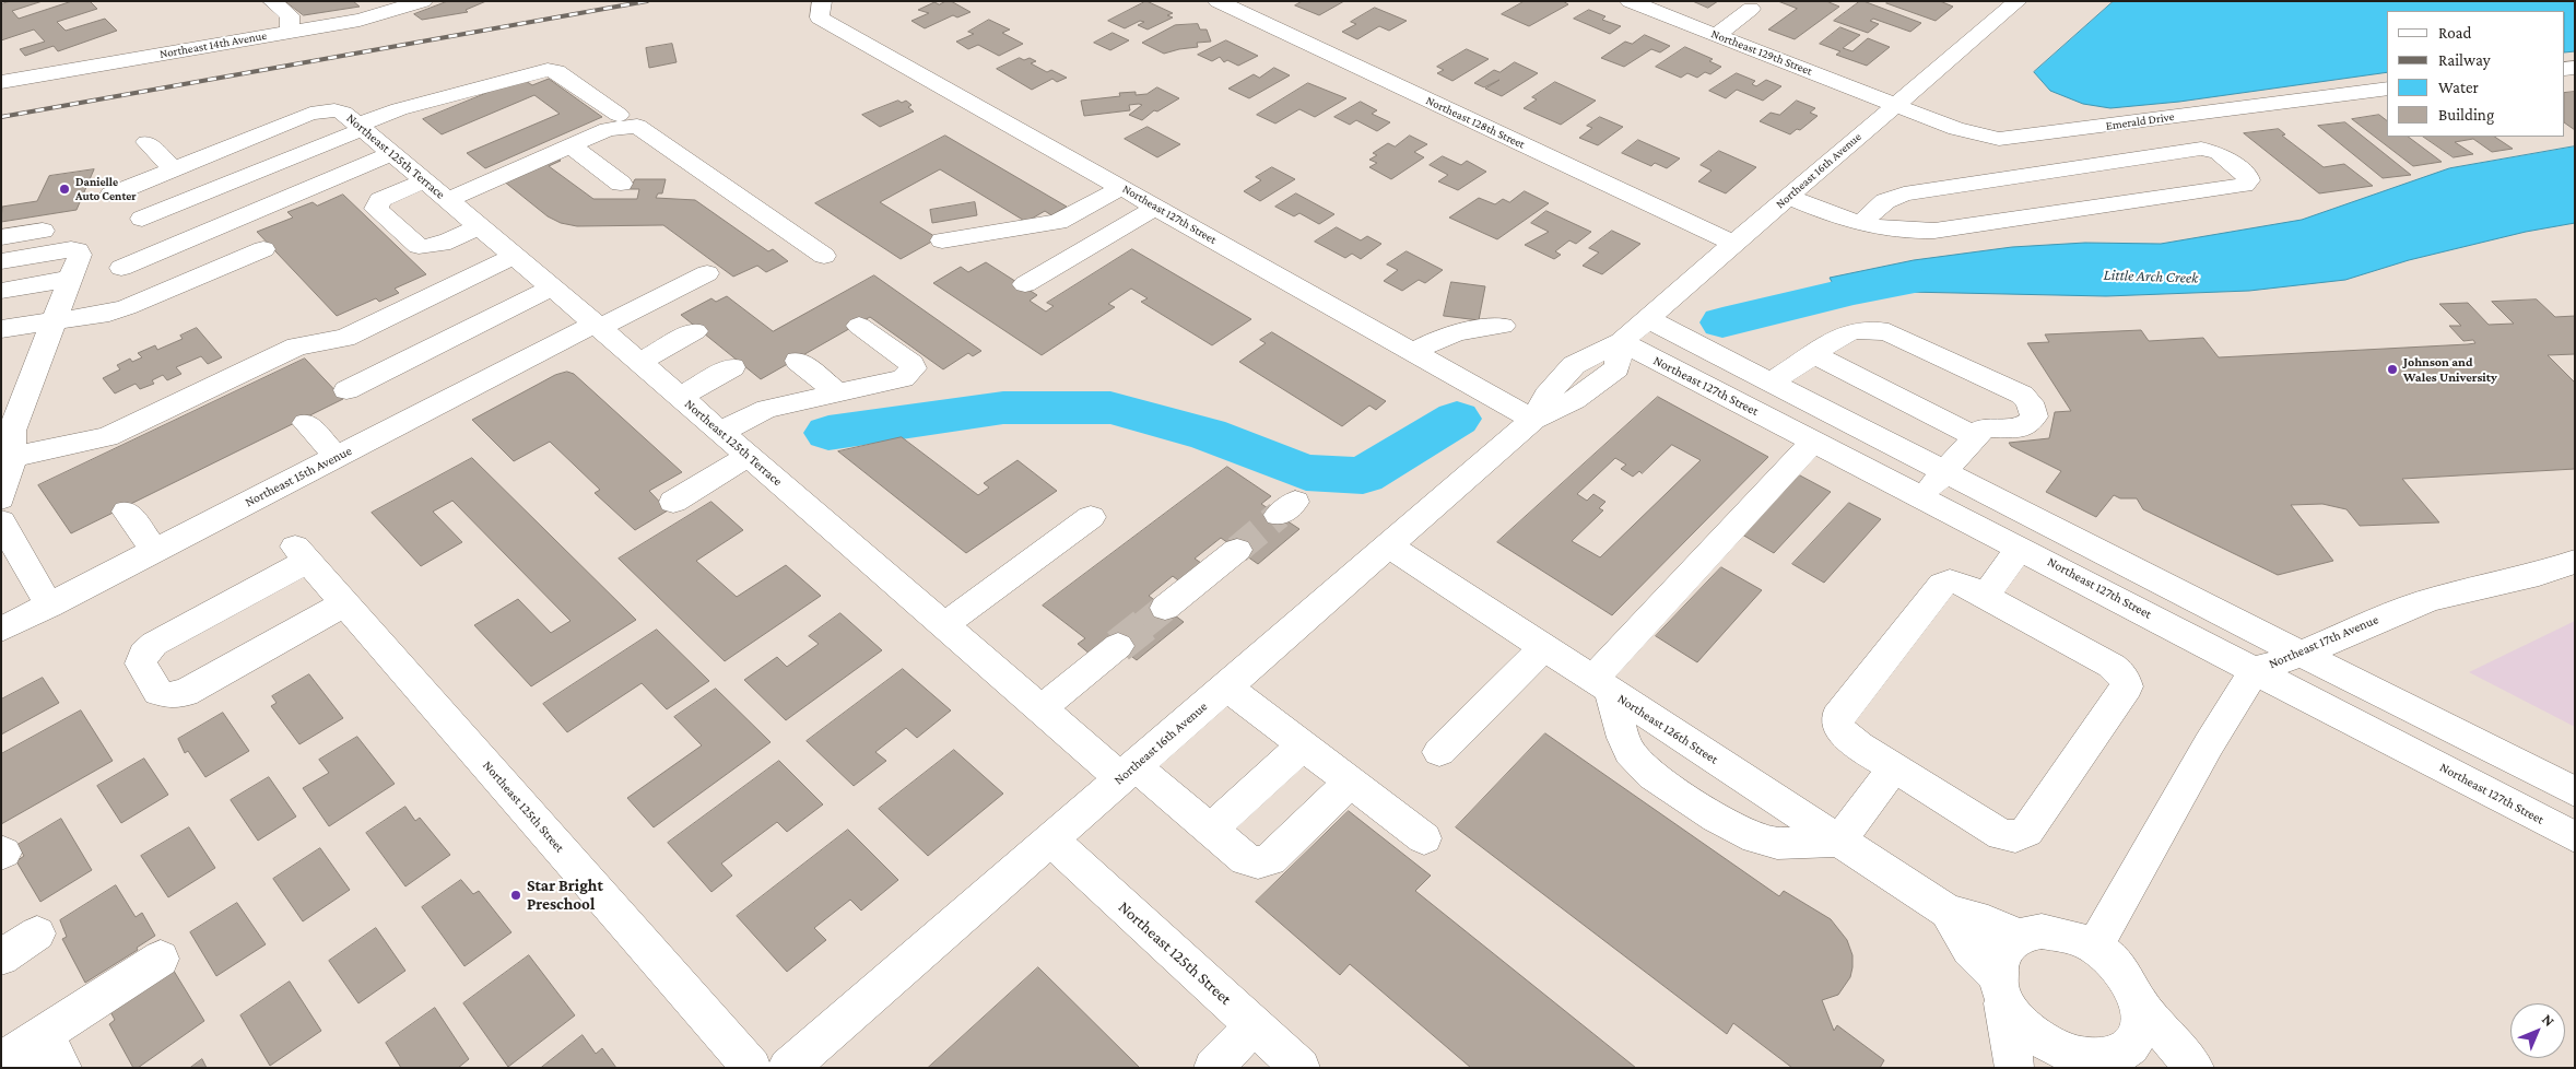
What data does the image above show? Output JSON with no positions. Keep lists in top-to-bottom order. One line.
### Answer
{"streets":{"street":["Northeast 14th Avenue","Northeast 129th Street","Emerald Drive","Northeast 128th Street","Northeast 125th Terrace","Northeast 16th Avenue","Northeast 127th Street","Northeast 15th Avenue","Northeast 17th Avenue","Northeast 126th Street","Northeast 125th Street"]},"crossings":[["Northeast 129th Street","Emerald Drive"],["Northeast 129th Street","Northeast 16th Avenue"],["Emerald Drive","Northeast 16th Avenue"],["Northeast 128th Street","Northeast 16th Avenue"],["Northeast 125th Terrace","Northeast 16th Avenue"],["Northeast 125th Terrace","Northeast 15th Avenue"],["Northeast 16th Avenue","Northeast 127th Street"],["Northeast 16th Avenue","Northeast 126th Street"],["Northeast 16th Avenue","Northeast 125th Street"],["Northeast 127th Street","Northeast 17th Avenue"]],"water":["Little Arch Creek"],"places":["Danielle Auto Center","Johnson and Wales University","Star Bright Preschool"],"legend":["Road","Railway","Water","Building"],"north":"top right"}
